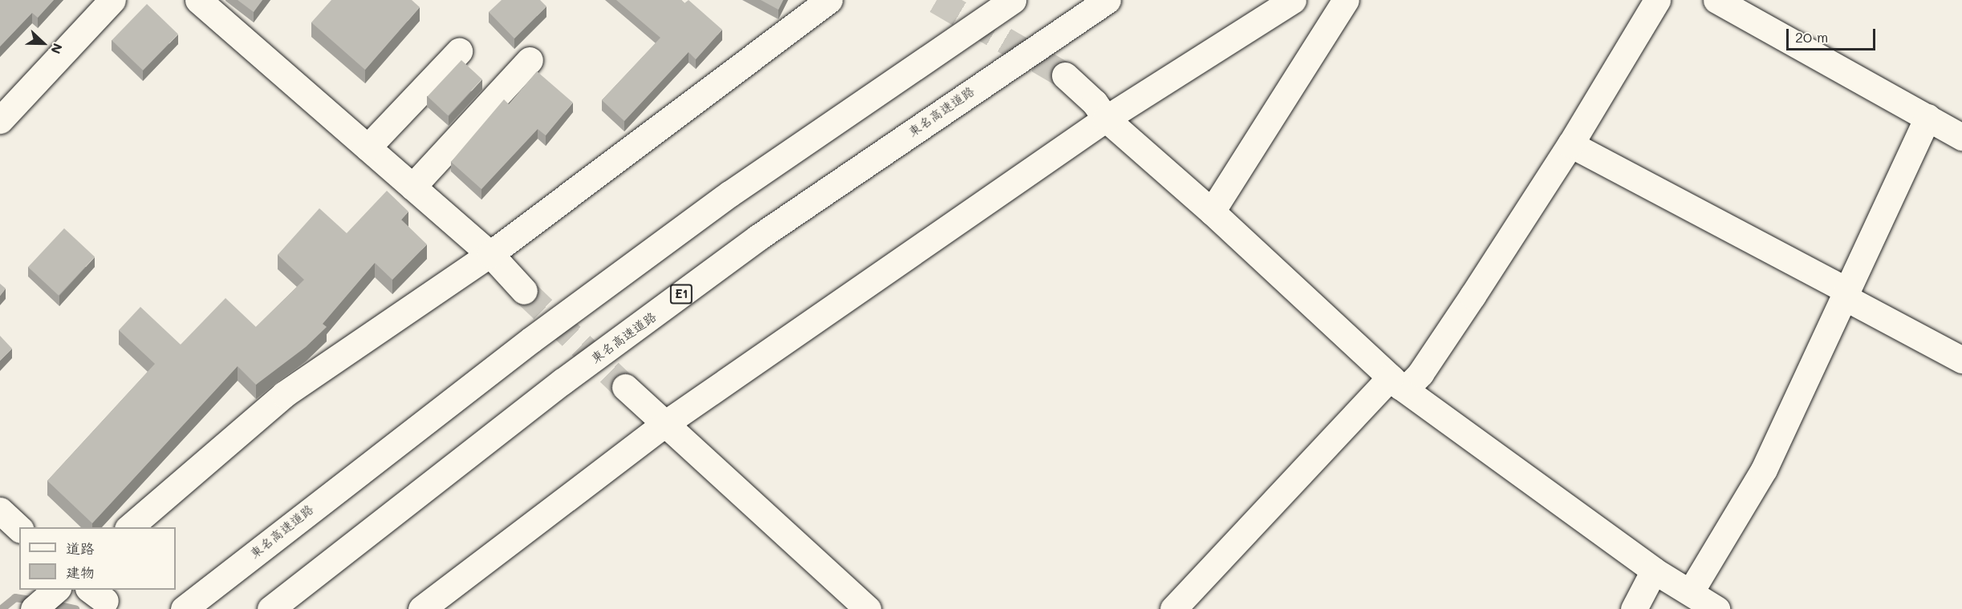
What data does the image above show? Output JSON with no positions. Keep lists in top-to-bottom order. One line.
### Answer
{"streets":{"main road":["東名高速道路","E1"]},"legend":["道路","建物"],"scale_bar":"20 m","north":"right"}
